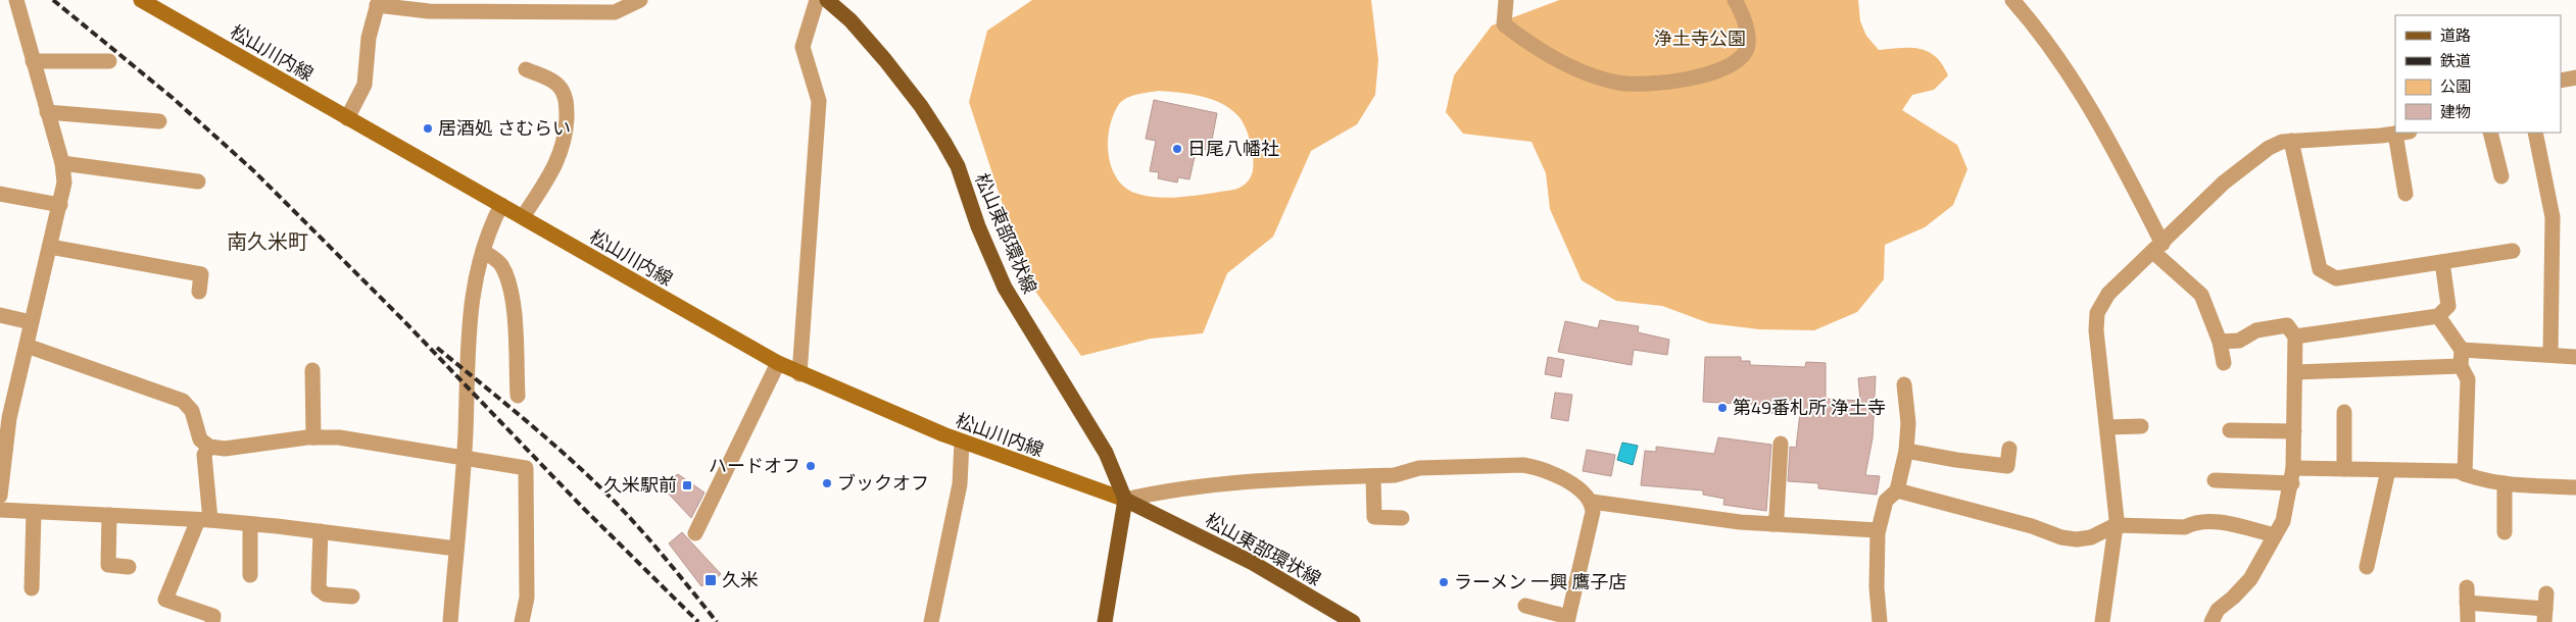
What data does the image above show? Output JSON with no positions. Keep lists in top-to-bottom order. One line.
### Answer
{"streets":{"main road":["松山川内線","松山東部環状線"]},"crossings":[["松山川内線","松山東部環状線"]],"districts":["南久米町"],"parks":["浄土寺公園"],"places":{"other":["居酒処 さむらい","日尾八幡社","第49番札所 浄土寺","ハードオフ","ブックオフ","ラーメン 一興 鷹子店"],"transit":["久米駅前","久米"]},"legend":["道路","鉄道","公園","建物"]}
